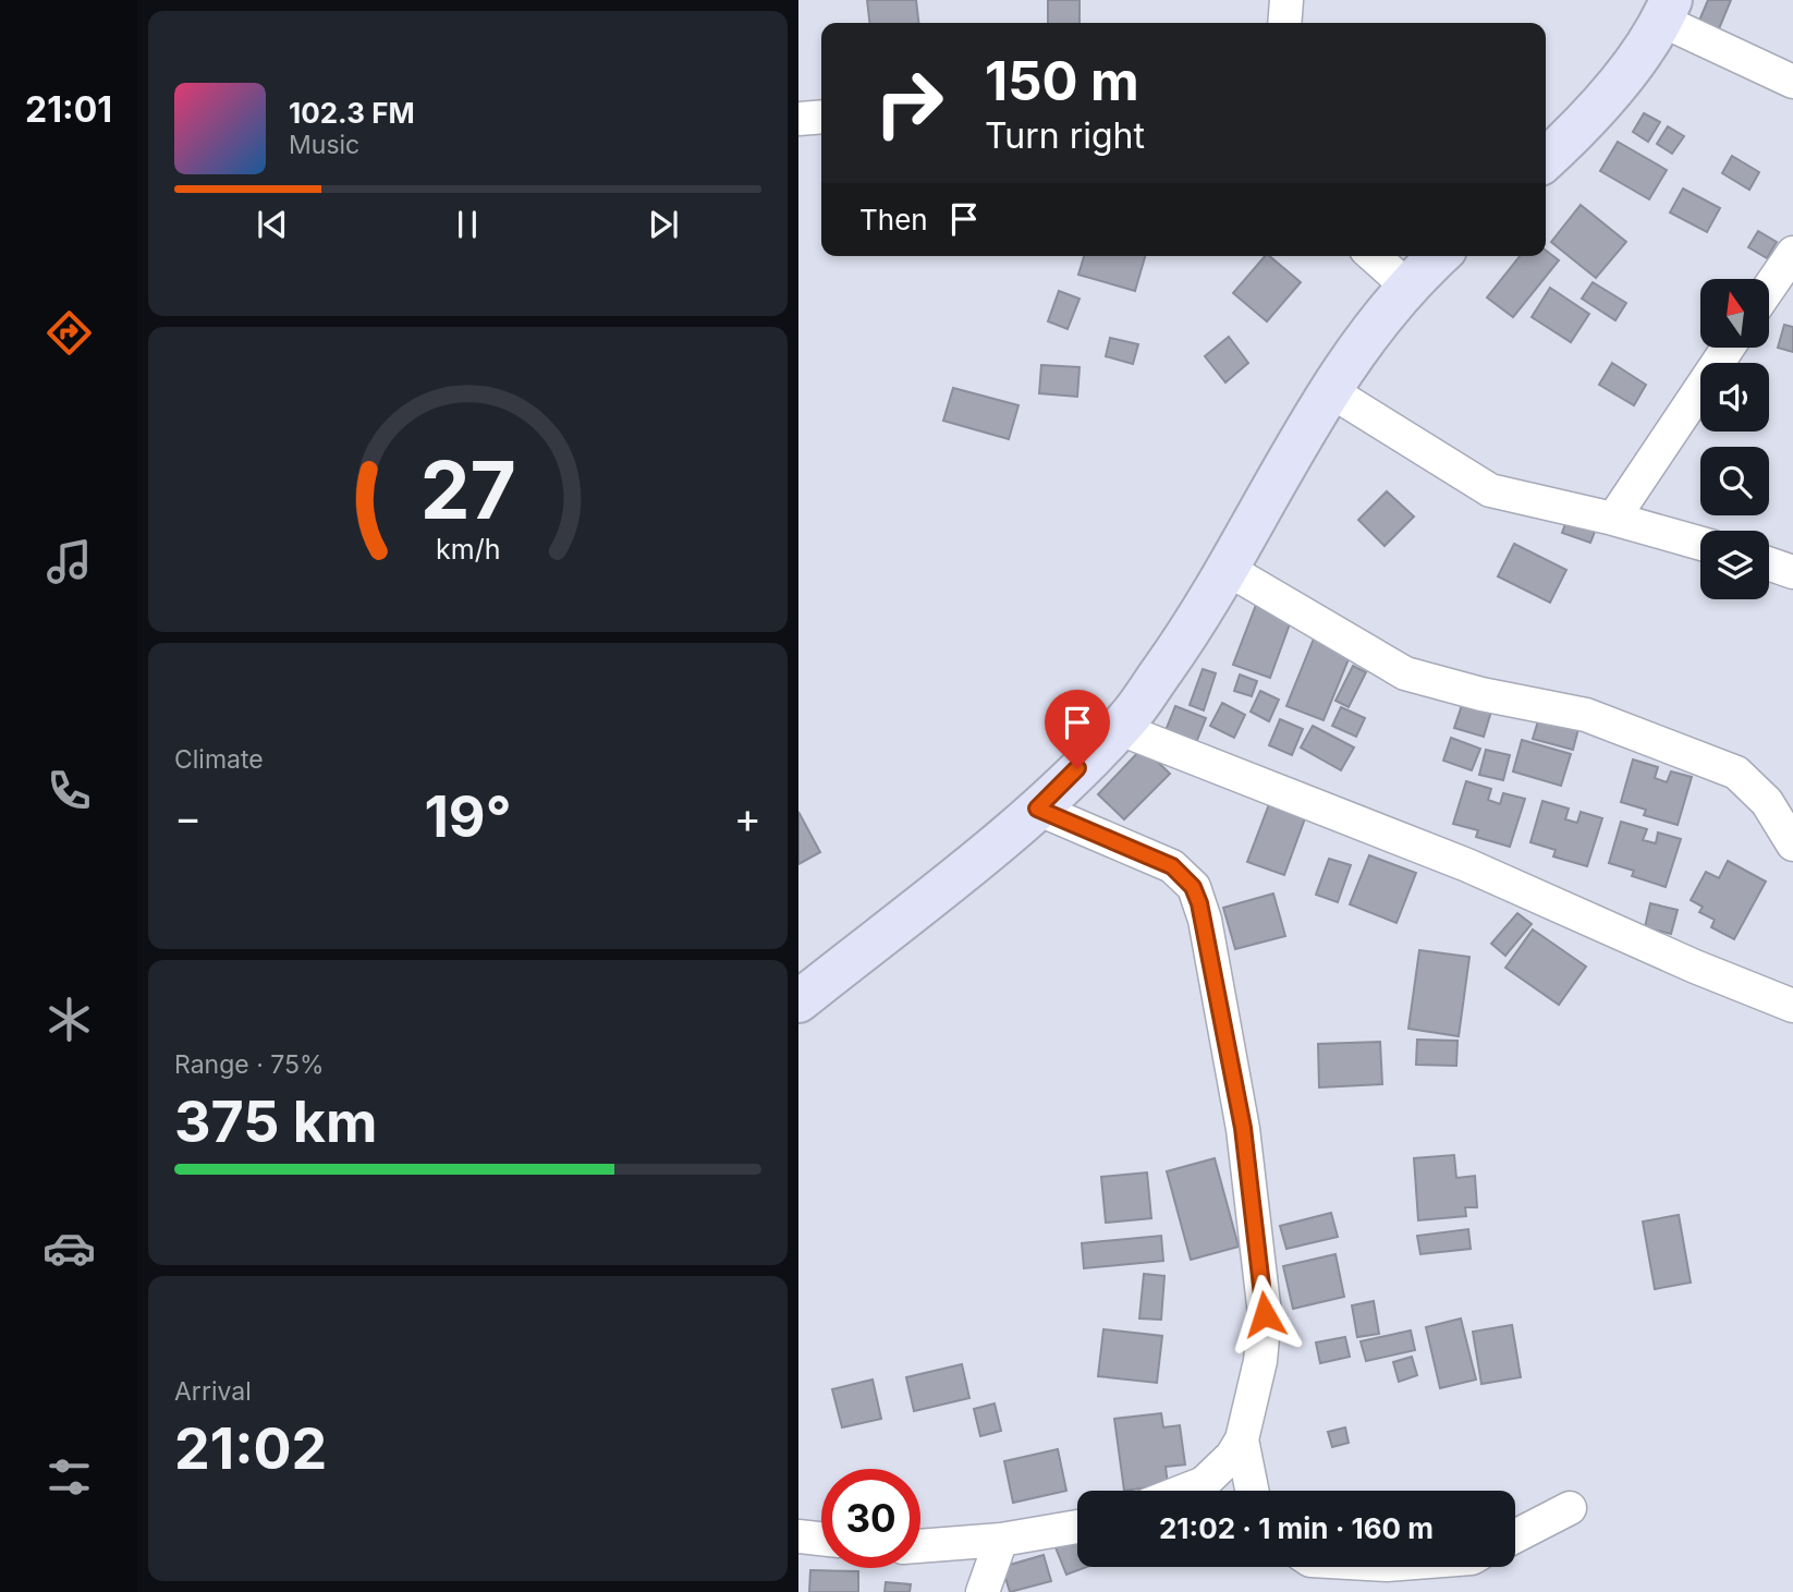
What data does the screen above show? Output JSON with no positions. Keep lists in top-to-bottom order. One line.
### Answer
{"north":"top","page":{"tabs":"21:01","turn":["150 m","Turn right"],"song":["102.3 FM","Music"],"then":"Then","tile":["Climate",["Range · 75%","375 km"],["Arrival","21:02"]],"heat":["−","19°","+"],"limit":"30","trip":"21:02 · 1 min · 160 m","gauge":["27","km/h"]}}
